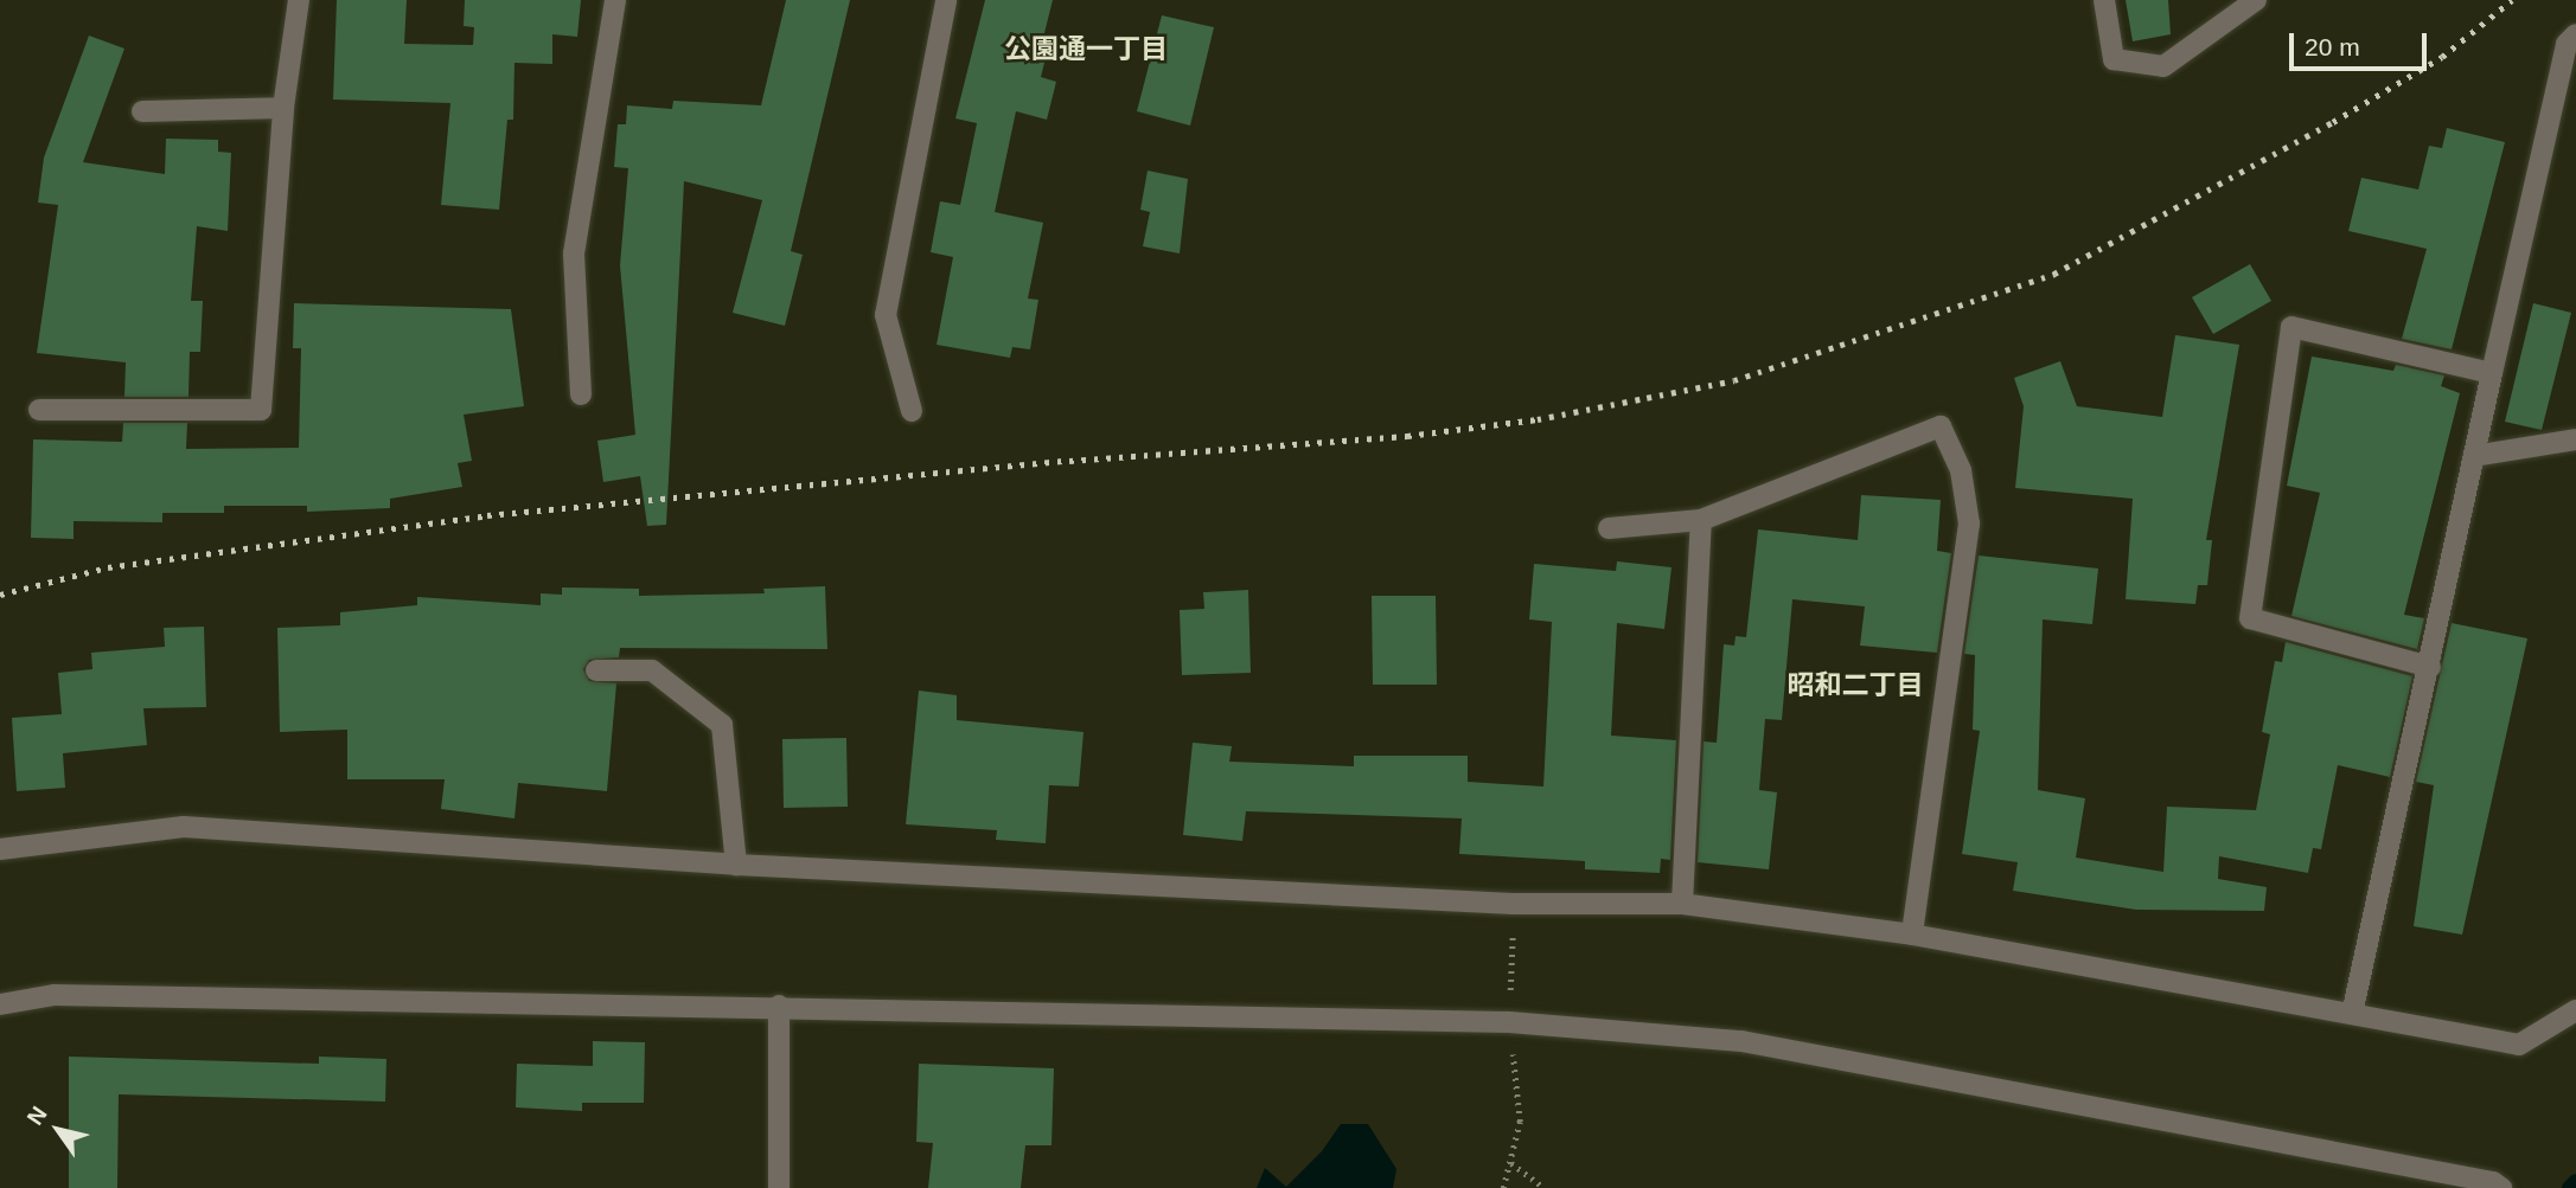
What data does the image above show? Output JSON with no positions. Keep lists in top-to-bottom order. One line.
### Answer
{"districts":["公園通一丁目","昭和二丁目"],"scale_bar":"20 m","north":"top left"}
